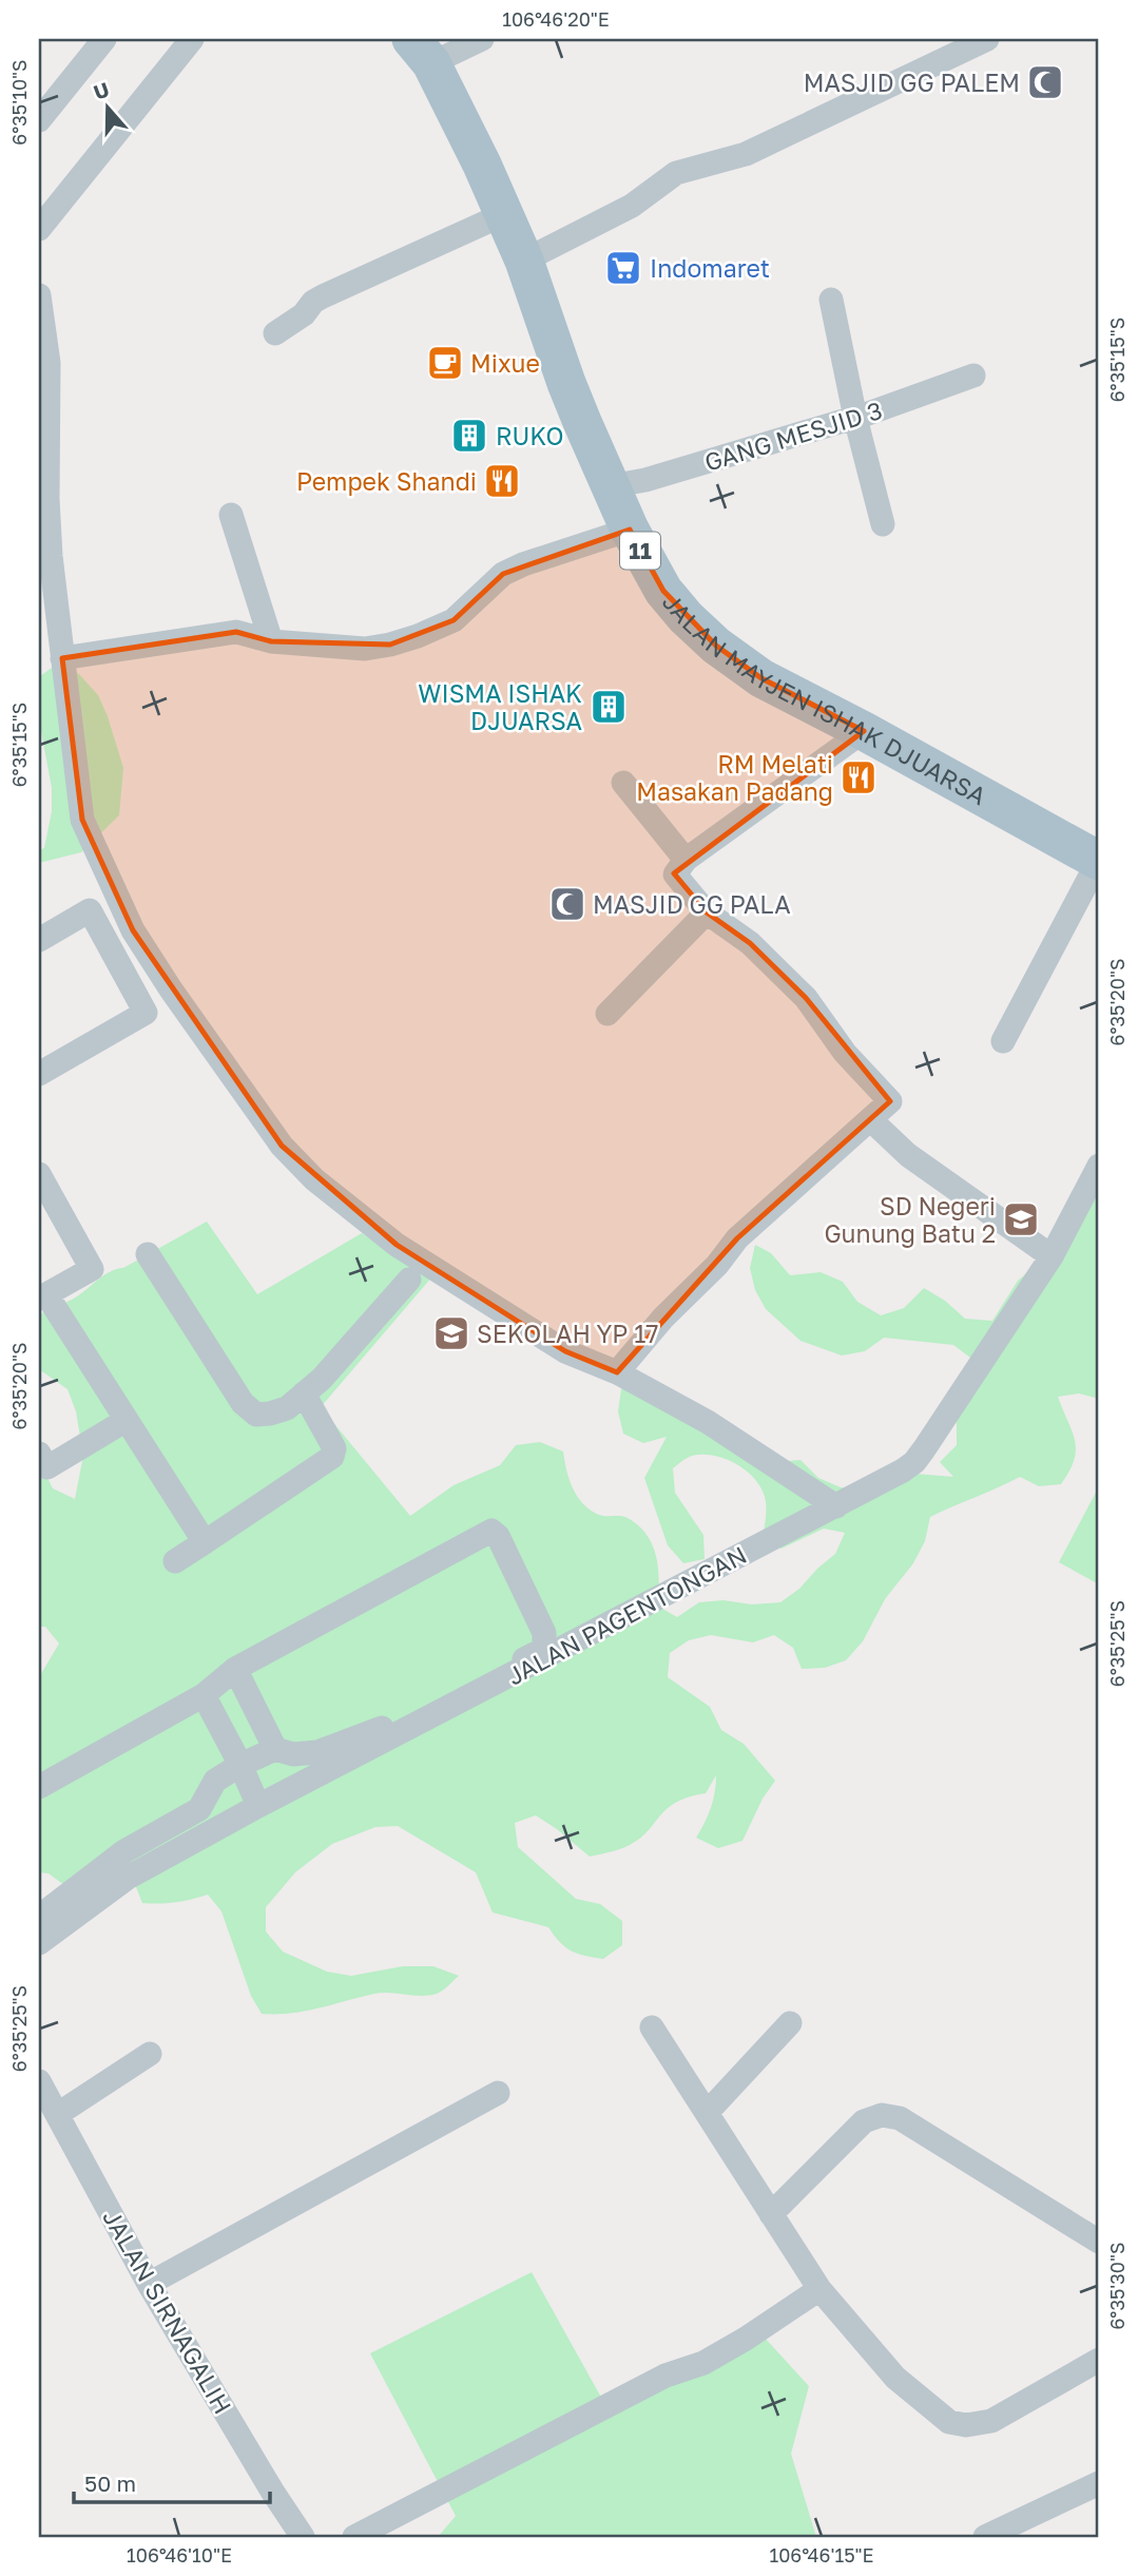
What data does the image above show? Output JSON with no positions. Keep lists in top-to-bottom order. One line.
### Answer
{"streets":{"main road":["11","JALAN MAYJEN ISHAK DJUARSA"],"street":["GANG MESJID 3","JALAN PAGENTONGAN","JALAN SIRNAGALIH"]},"crossings":[["GANG MESJID 3","JALAN MAYJEN ISHAK DJUARSA"]],"places":{"mosque":["MASJID GG PALEM","MASJID GG PALA"],"supermarket":["Indomaret"],"cafe":["Mixue"],"building":["RUKO","WISMA ISHAK DJUARSA"],"restaurant":["Pempek Shandi","RM Melati Masakan Padang"],"school or university":["SD Negeri Gunung Batu 2","SEKOLAH YP 17"]},"scale_bar":"50 m","north":"top","coordinates":["106°46'20\"E","6°35'10\"S","6°35'15\"S","6°35'20\"S","6°35'25\"S","6°35'30\"S","106°46'10\"E","106°46'15\"E"]}
